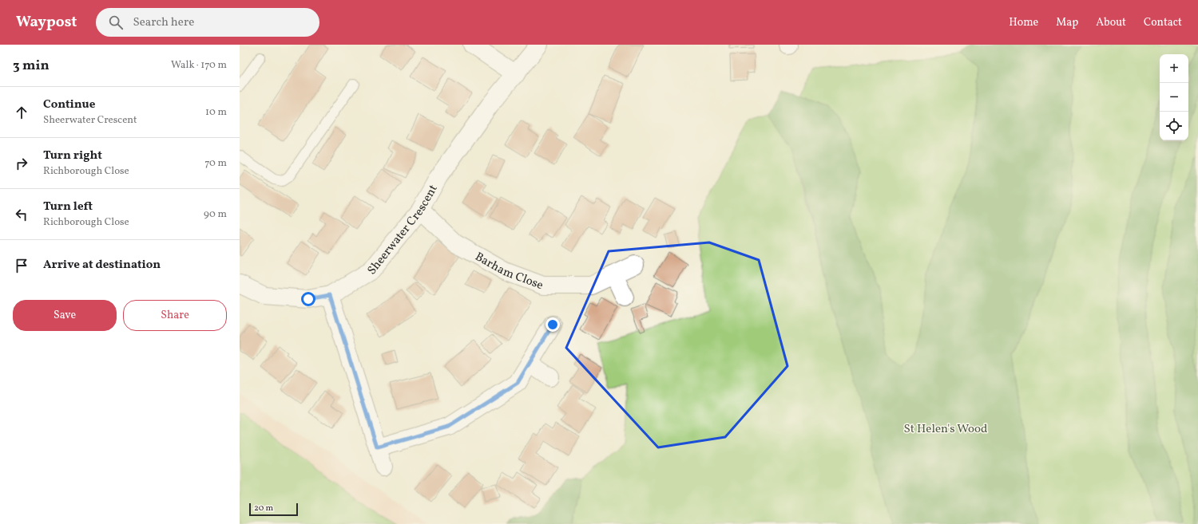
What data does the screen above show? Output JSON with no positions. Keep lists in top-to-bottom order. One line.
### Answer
{"streets":{"street":["Sheerwater Crescent","Barham Close"]},"crossings":[["Sheerwater Crescent","Barham Close"]],"parks":["St Helen's Wood"],"scale_bar":"20 m","page":{"header":"Waypost","search":"Search here","nav":["Home","Map","About","Contact"],"heading":["3 min","Walk · 170 m"],"map_buttons":["+","−"],"list":[["Continue","Sheerwater Crescent","10 m"],["Turn right","Richborough Close","70 m"],["Turn left","Richborough Close","90 m"],"Arrive at destination"],"buttons":["Save","Share"],"scale":"20 m"}}
